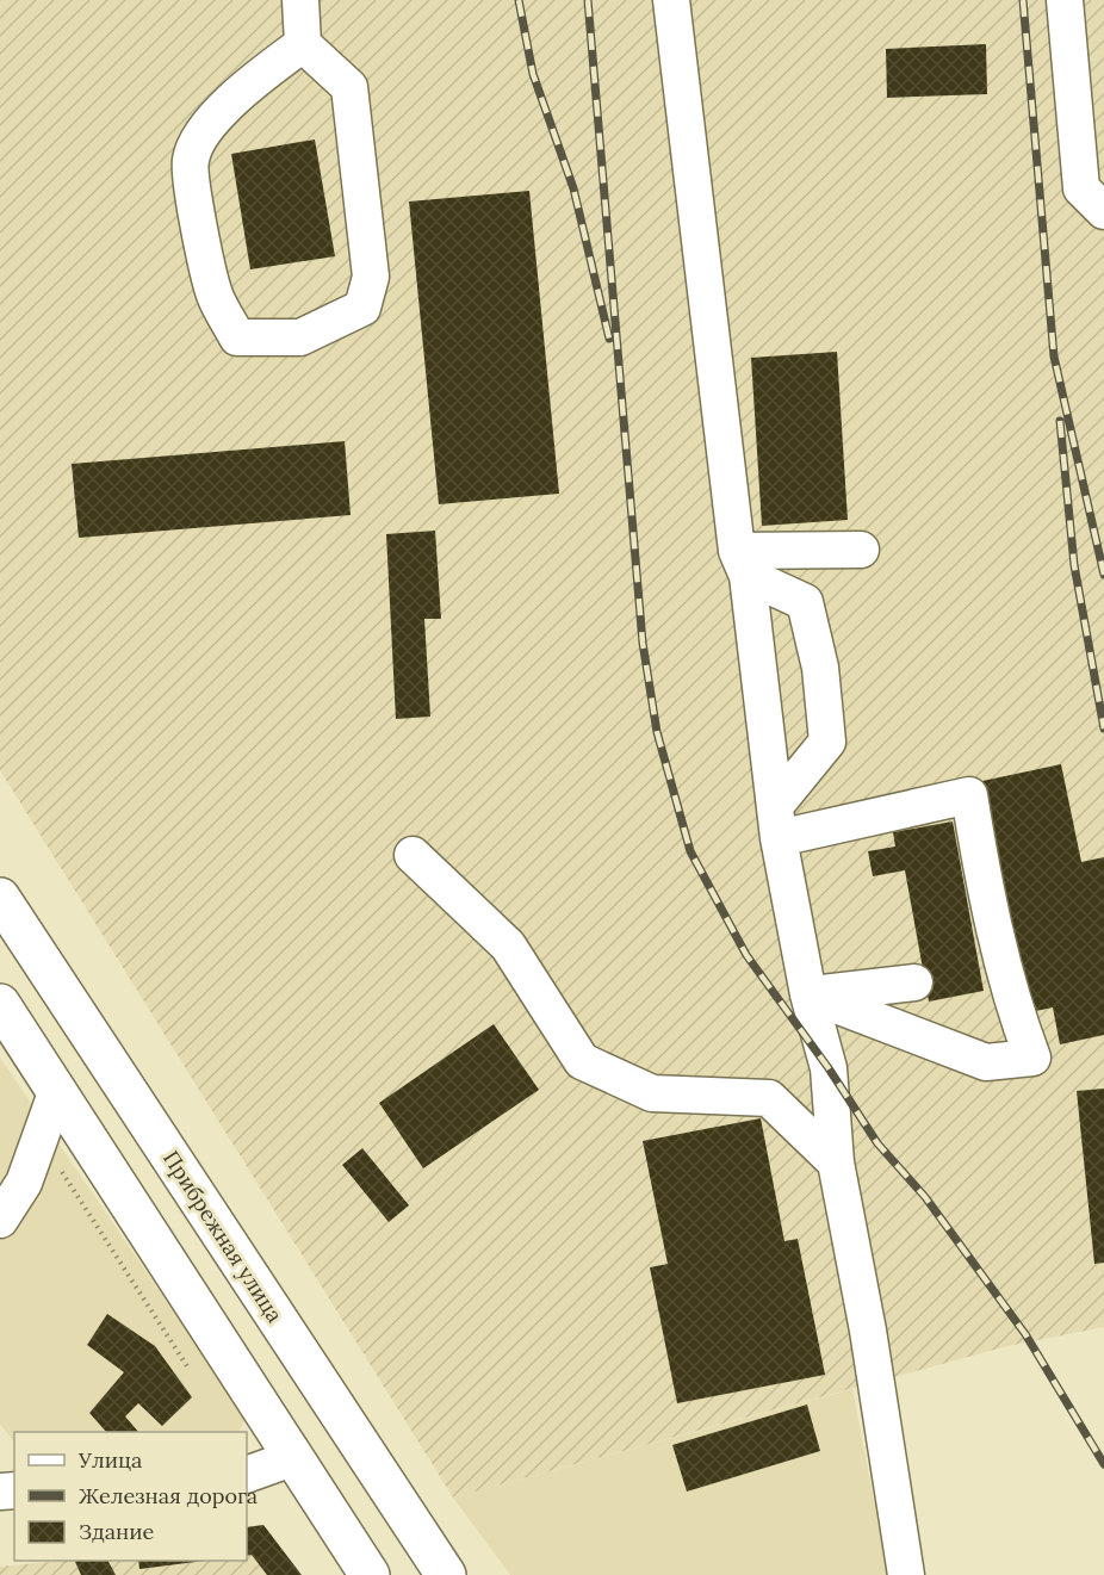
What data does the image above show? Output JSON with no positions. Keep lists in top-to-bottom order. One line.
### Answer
{"streets":{"main road":["Прибрежная улица"]},"legend":["Улица","Железная дорога","Здание"]}
